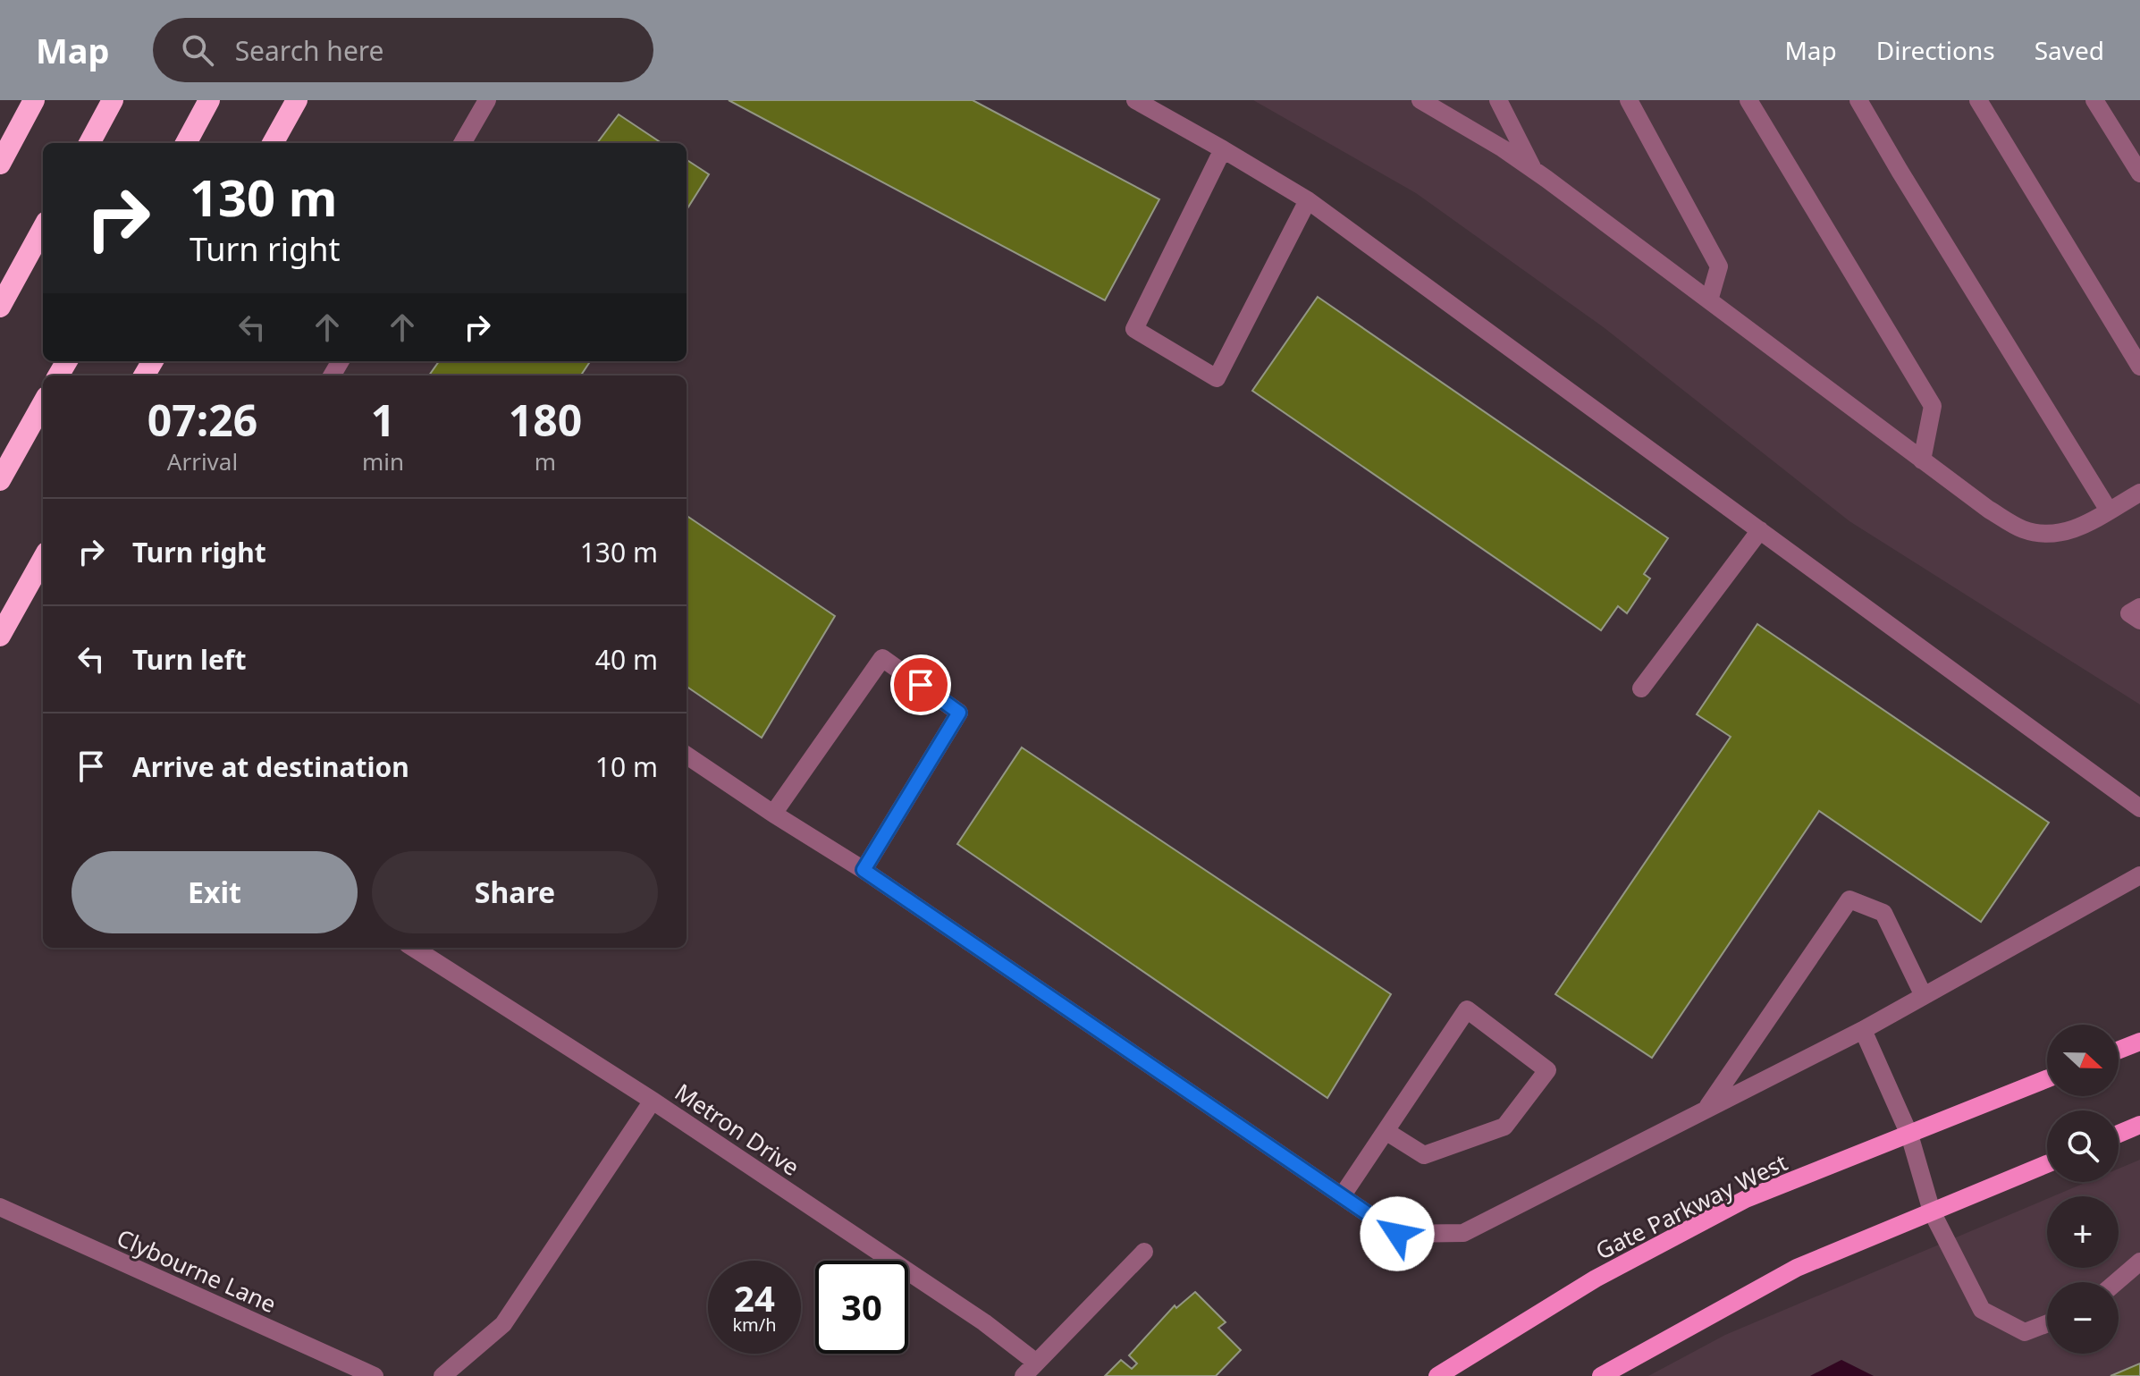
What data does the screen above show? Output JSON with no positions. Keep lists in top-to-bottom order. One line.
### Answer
{"streets":{"main road":["Gate Parkway West"],"street":["Metron Drive","Clybourne Lane"]},"north":"right","page":{"header":"Map","search":"Search here","nav":["Map","Directions","Saved"],"turn":["130 m","Turn right"],"eta":["07:26","Arrival","1","min","180","m"],"list":[{"name":"Turn right","value":"130 m"},{"name":"Turn left","value":"40 m"},{"name":"Arrive at destination","value":"10 m"}],"buttons":["Exit","Share"],"map_buttons":["+","−"],"speed":"24 km/h","limit":"30"}}
